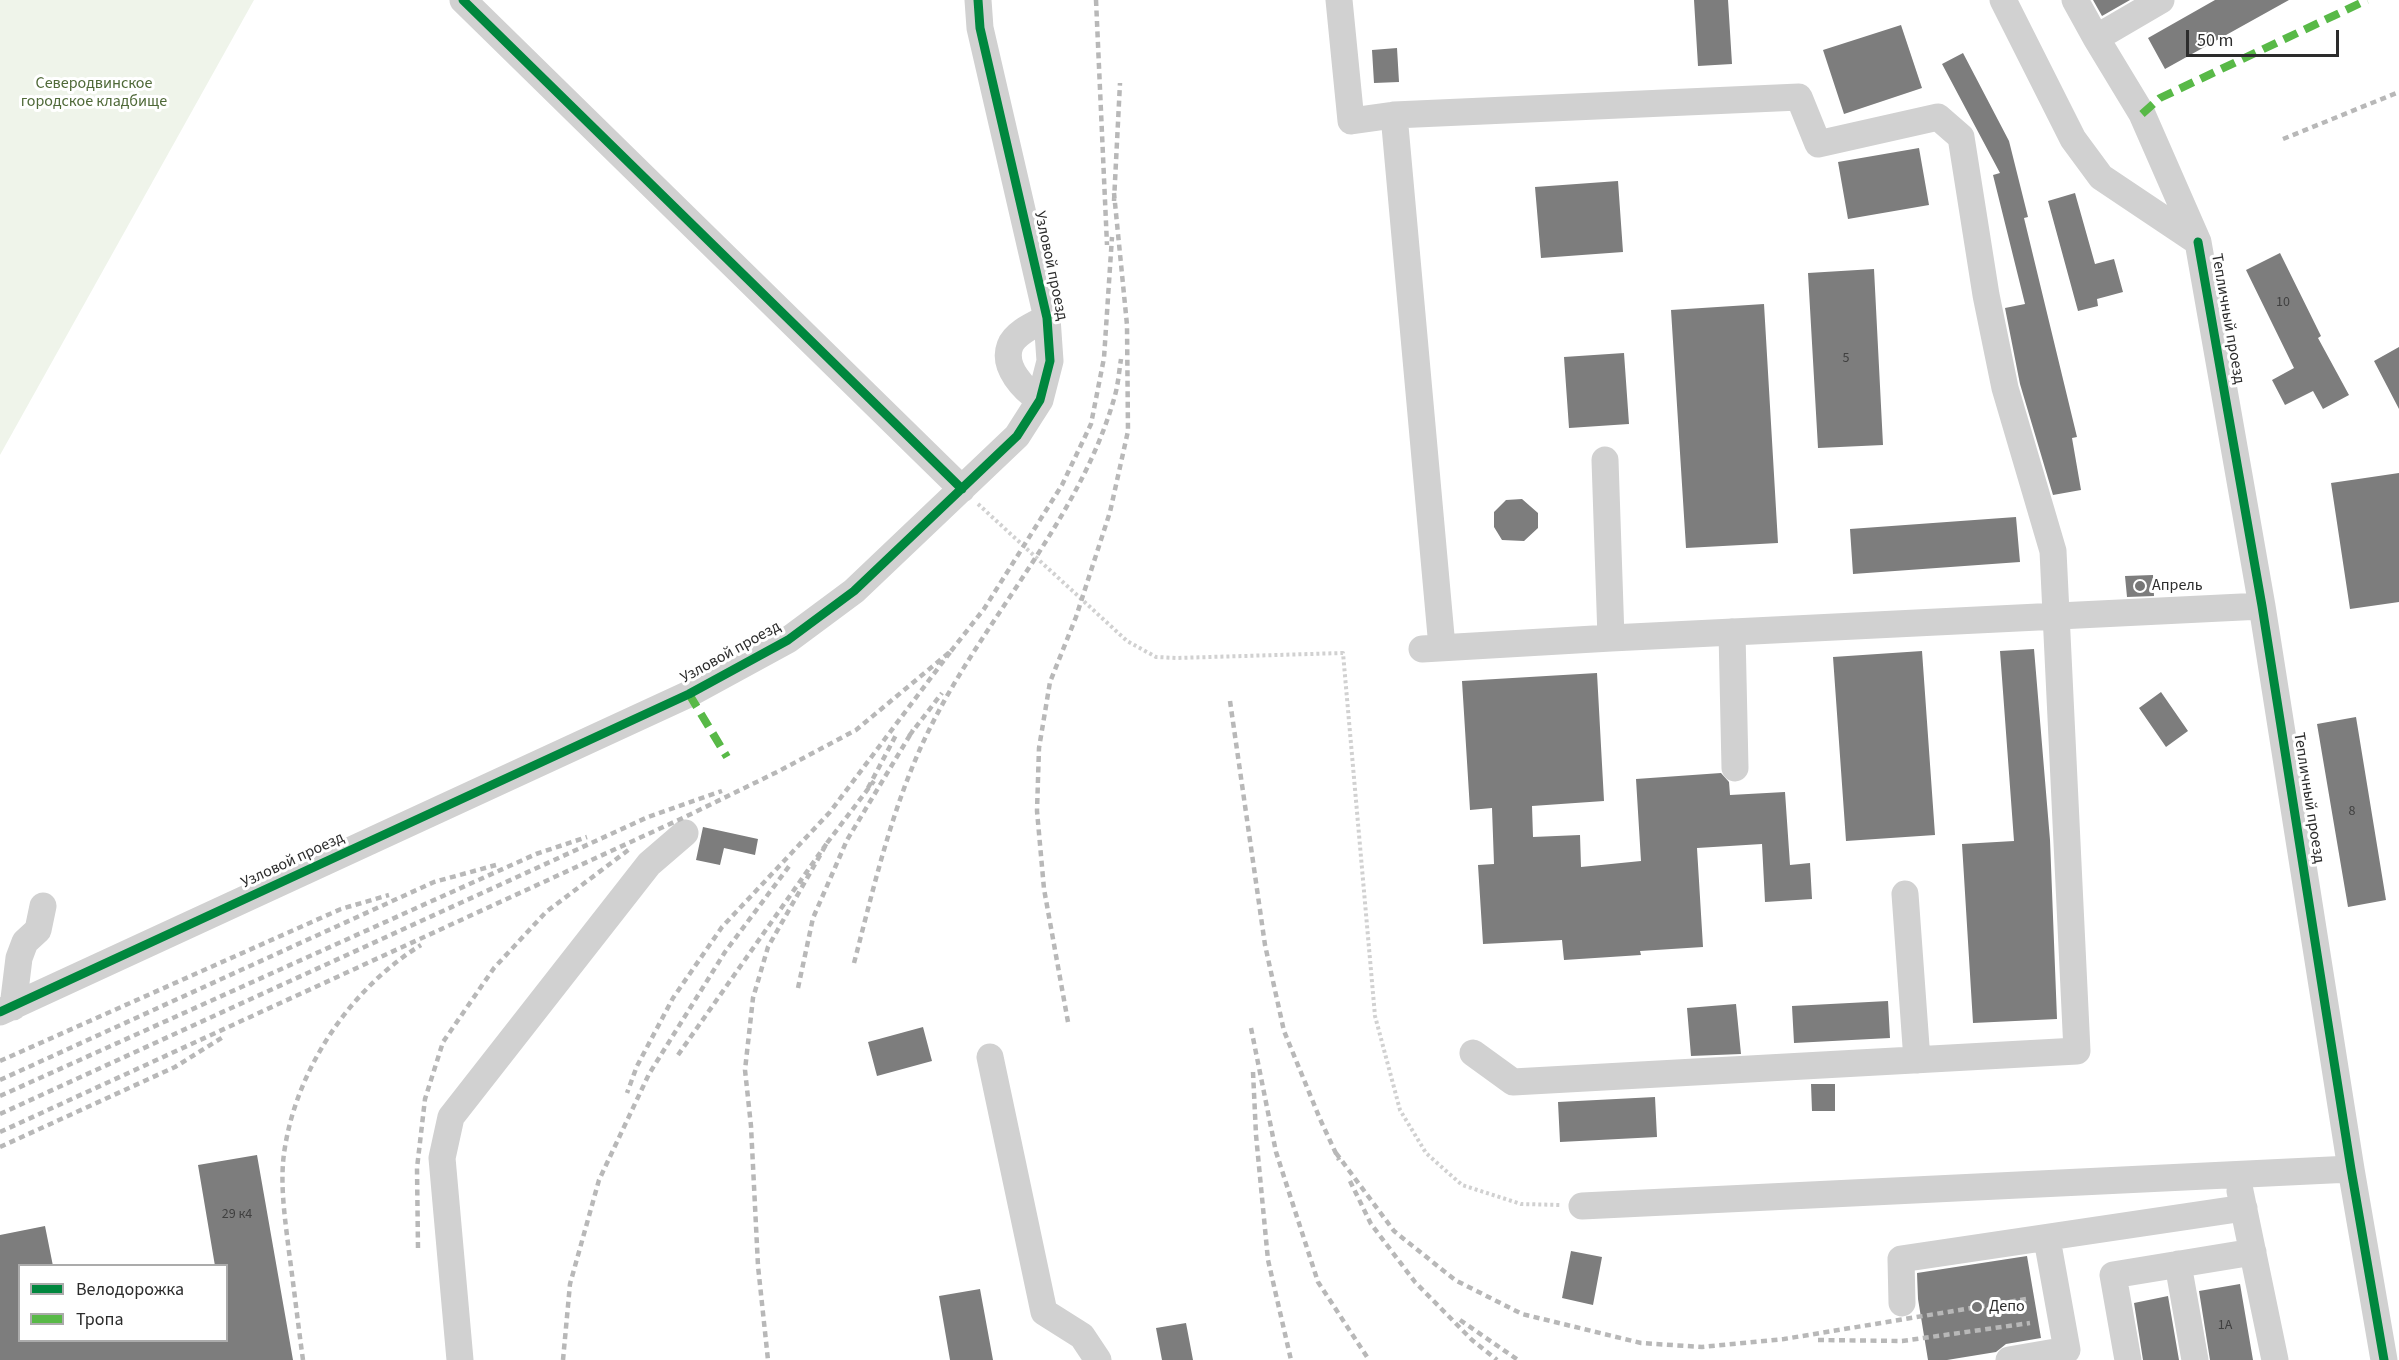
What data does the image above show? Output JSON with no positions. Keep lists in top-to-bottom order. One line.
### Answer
{"streets":{"street":["Узловой проезд","Тепличный проезд"]},"parks":["Северодвинское городское кладбище"],"places":["Апрель","Депо"],"house_numbers":["10","5","8","29 к4","1А"],"legend":["Велодорожка","Тропа"],"scale_bar":"50 m"}
